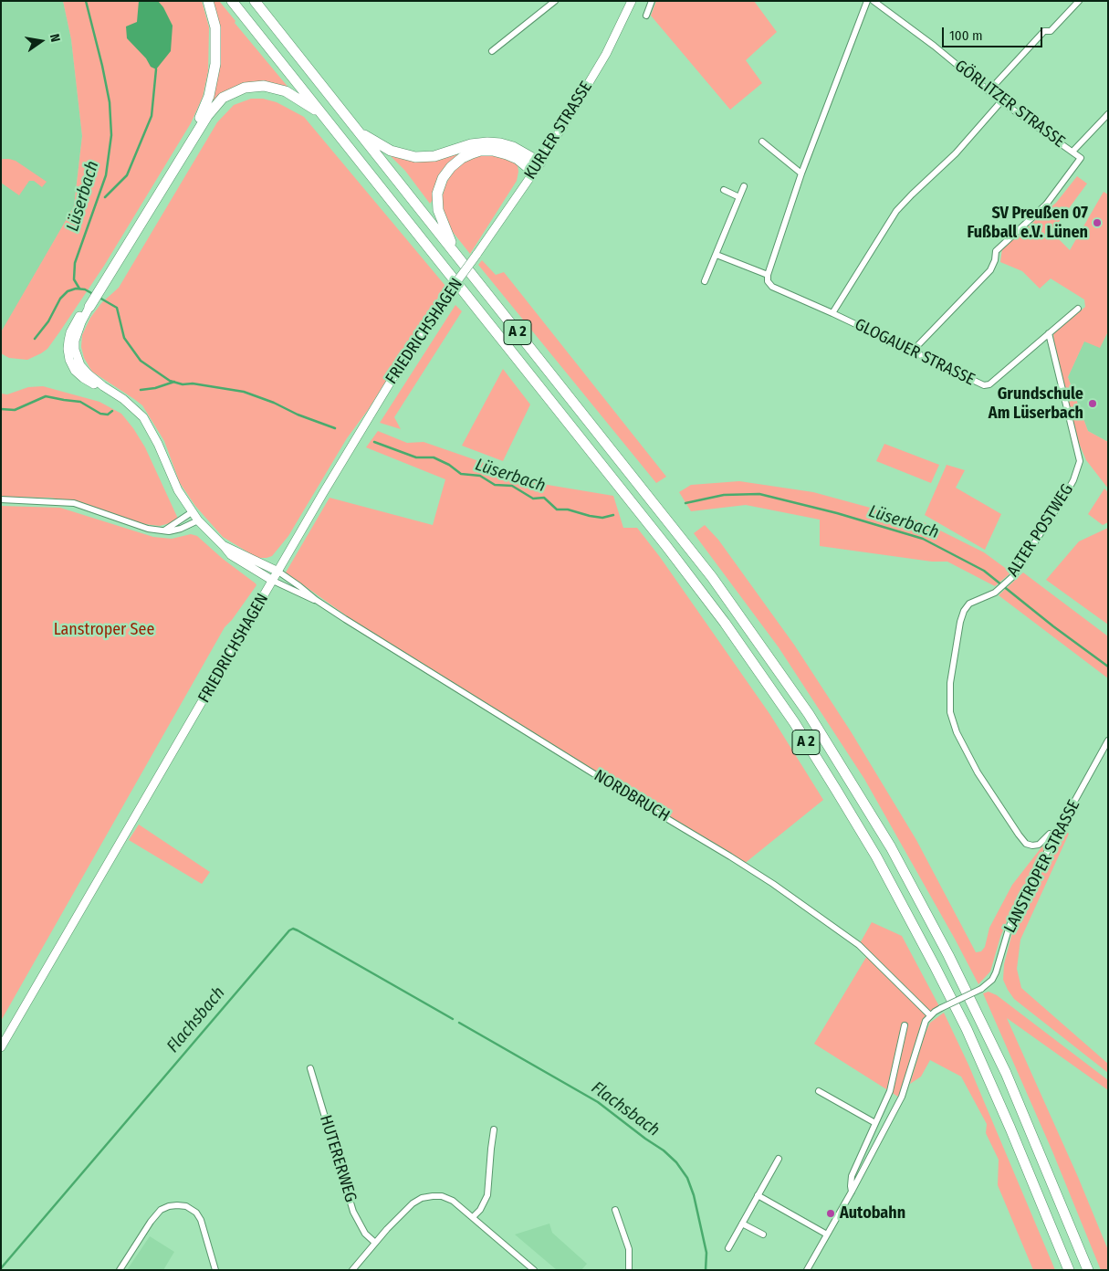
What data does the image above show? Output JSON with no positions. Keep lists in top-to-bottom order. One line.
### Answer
{"streets":{"highway":["A 2"],"main road":["KURLER STRASSE","FRIEDRICHSHAGEN"],"street":["GÖRLITZER STRASSE","GLOGAUER STRASSE","ALTER POSTWEG","NORDBRUCH","LANSTROPER STRASSE","HUTERERWEG"]},"crossings":[["GÖRLITZER STRASSE","GLOGAUER STRASSE"],["KURLER STRASSE","FRIEDRICHSHAGEN"],["FRIEDRICHSHAGEN","NORDBRUCH"],["GLOGAUER STRASSE","ALTER POSTWEG"],["ALTER POSTWEG","LANSTROPER STRASSE"],["NORDBRUCH","LANSTROPER STRASSE"]],"water":["Lüserbach","Flachsbach"],"parks":["Lanstroper See"],"places":["SV Preußen 07 Fußball e.V. Lünen","Grundschule Am Lüserbach","Autobahn"],"scale_bar":"100 m","north":"right"}
